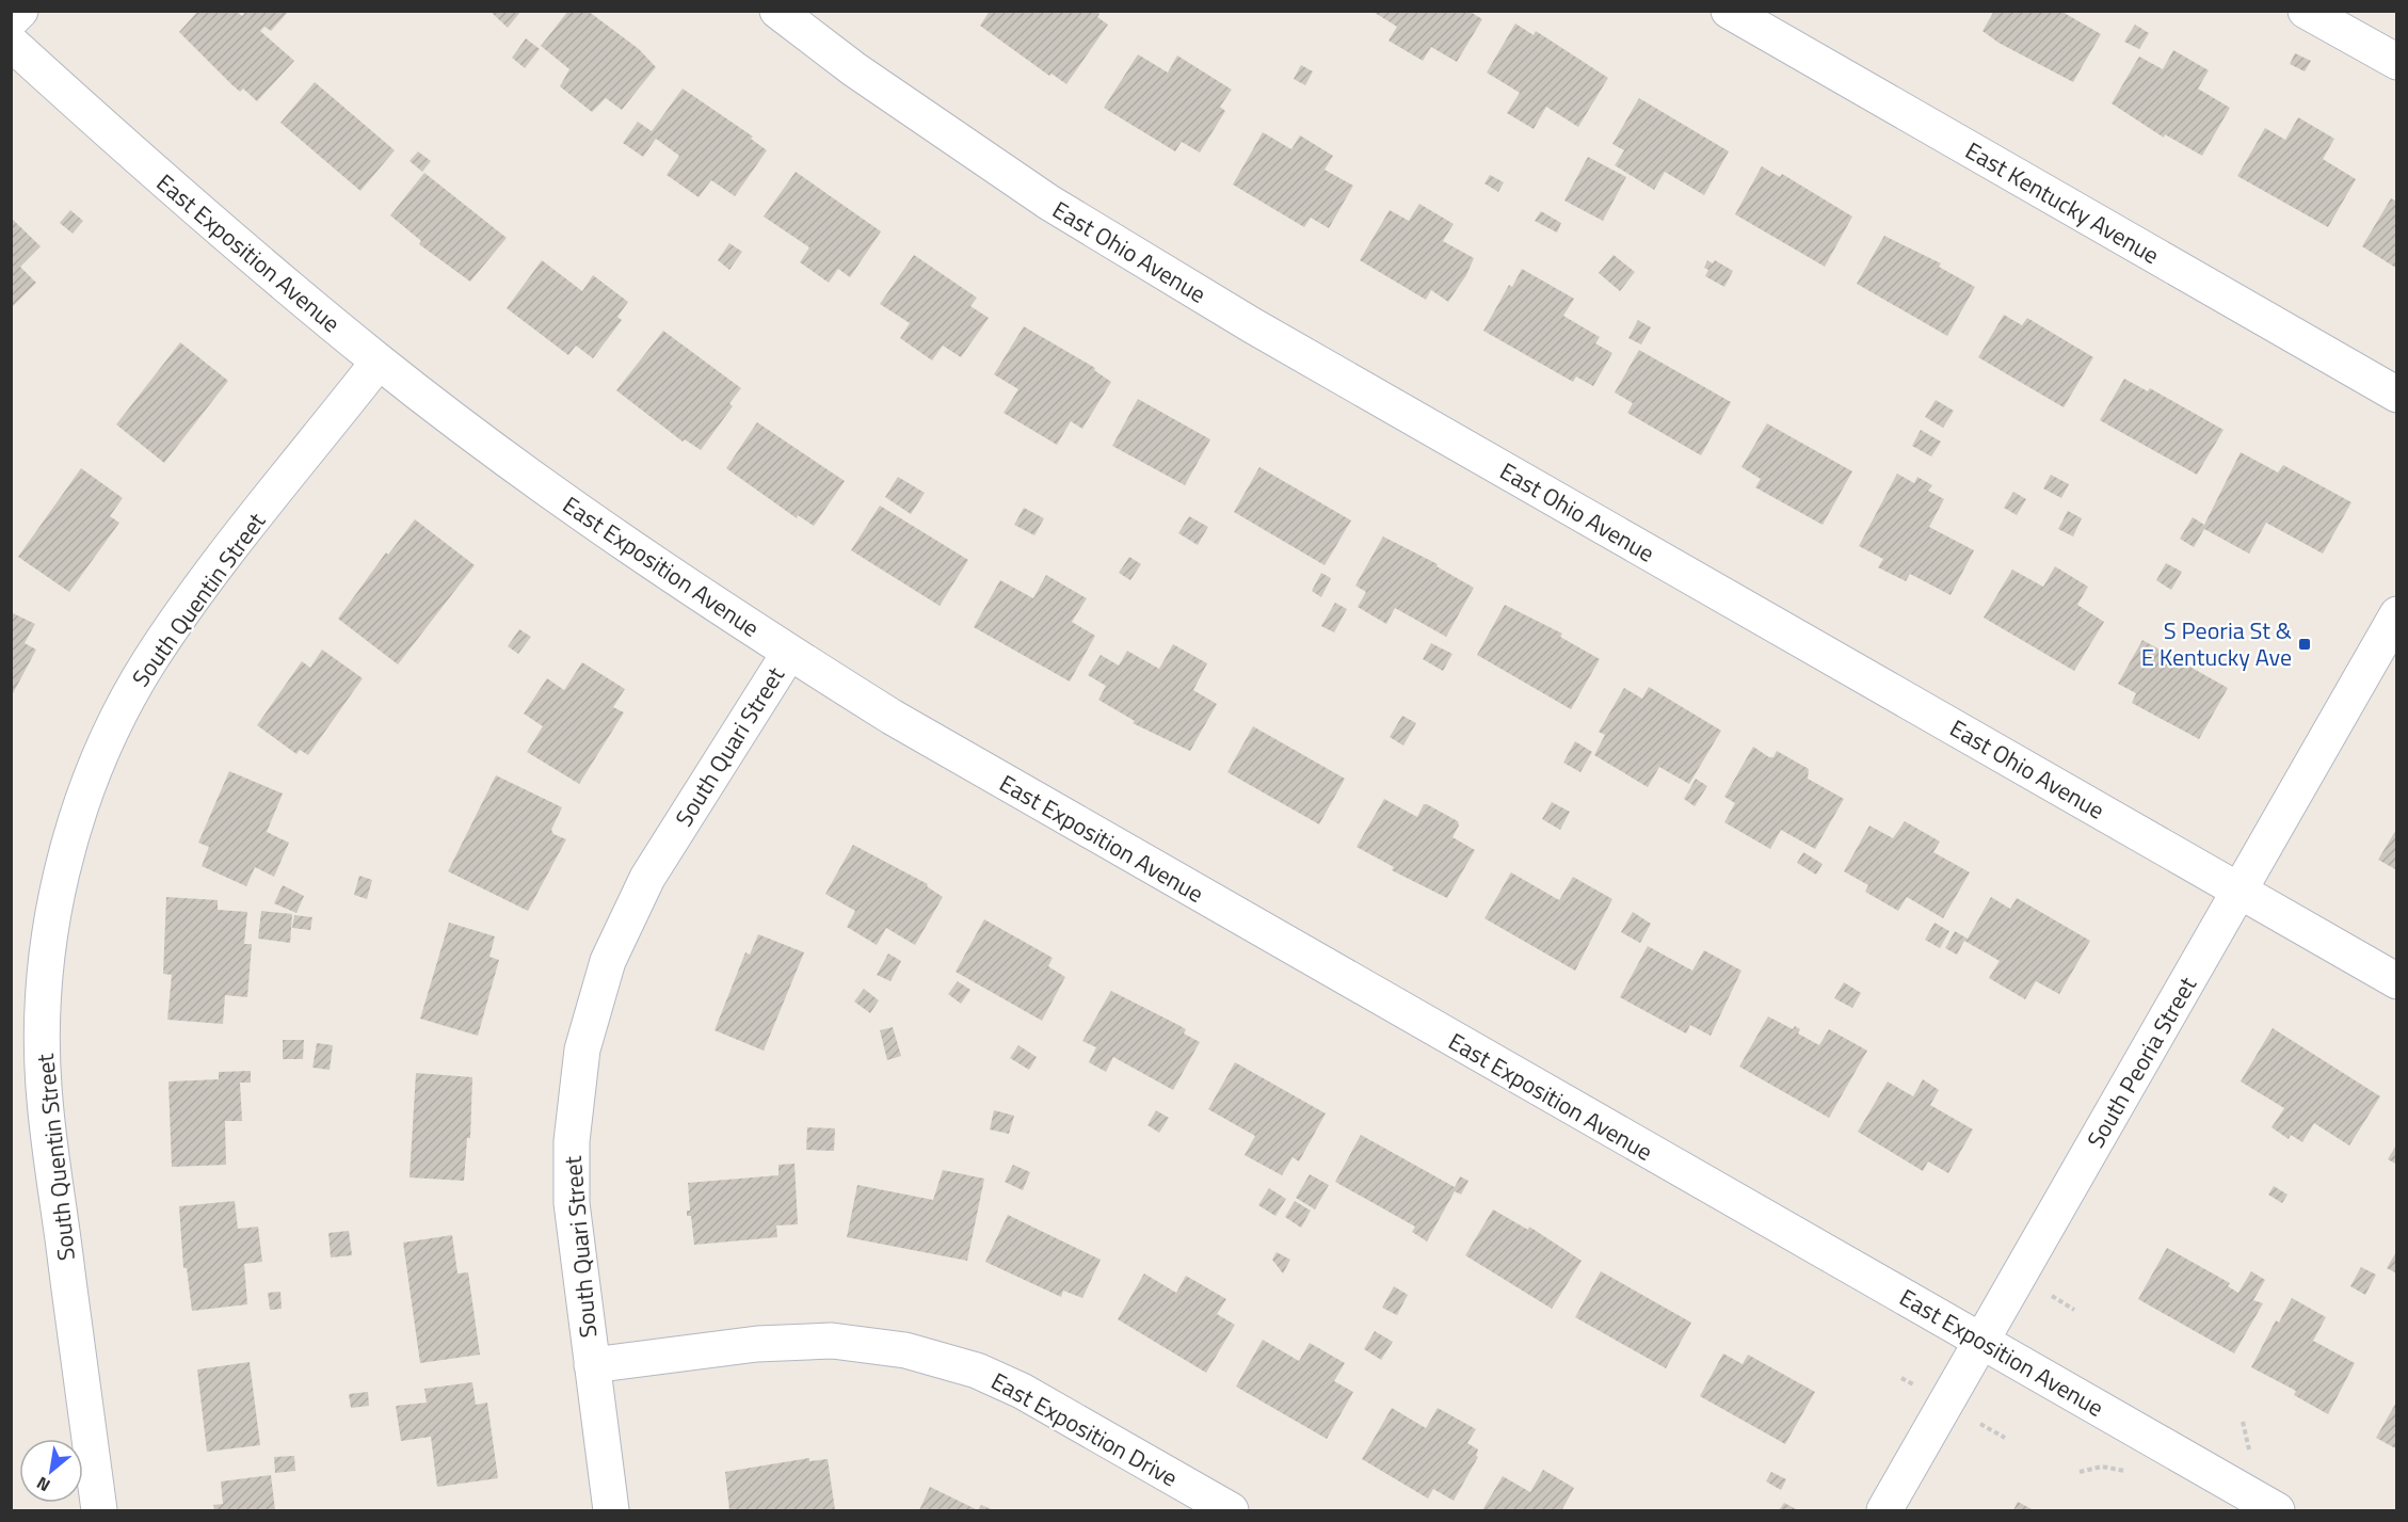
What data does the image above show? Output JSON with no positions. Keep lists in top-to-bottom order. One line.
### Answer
{"streets":{"street":["East Kentucky Avenue","East Ohio Avenue","East Exposition Avenue","South Quentin Street","South Quari Street","South Peoria Street","East Exposition Drive"]},"crossings":[["East Ohio Avenue","South Peoria Street"],["East Exposition Avenue","South Quentin Street"],["East Exposition Avenue","South Quari Street"],["East Exposition Avenue","South Peoria Street"],["South Quari Street","East Exposition Drive"]],"places":{"transit":["S Peoria St & E Kentucky Ave"]},"north":"bottom left"}
